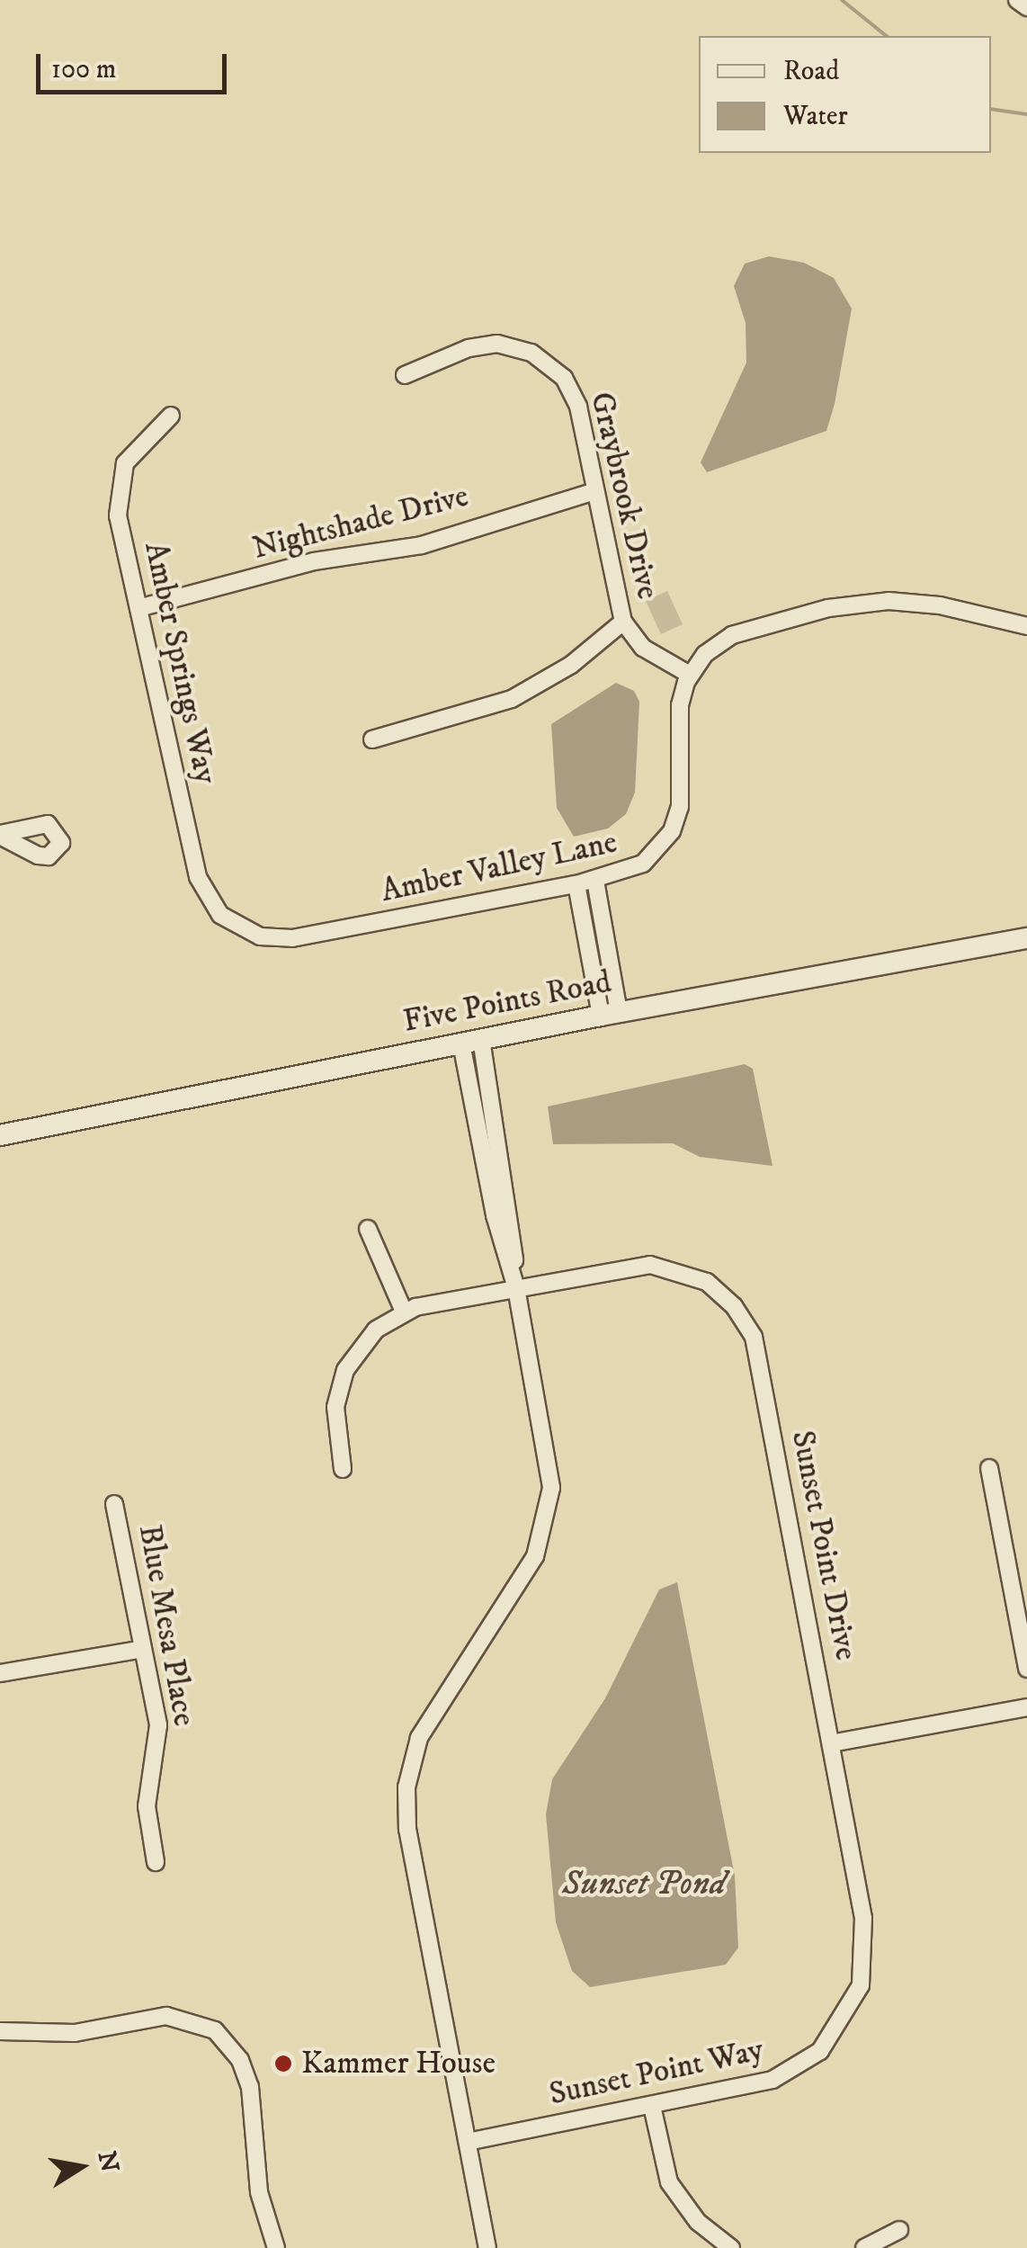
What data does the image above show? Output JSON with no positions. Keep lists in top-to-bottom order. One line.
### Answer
{"streets":{"street":["Graybrook Drive","Nightshade Drive","Amber Springs Way","Amber Valley Lane","Five Points Road","Sunset Point Drive","Blue Mesa Place","Sunset Point Way"]},"crossings":[["Graybrook Drive","Nightshade Drive"],["Graybrook Drive","Amber Valley Lane"],["Nightshade Drive","Amber Springs Way"],["Amber Springs Way","Amber Valley Lane"],["Sunset Point Drive","Sunset Point Way"]],"water":["Sunset Pond"],"places":["Kammer House"],"legend":["Road","Water"],"scale_bar":"100 m","north":"right"}
